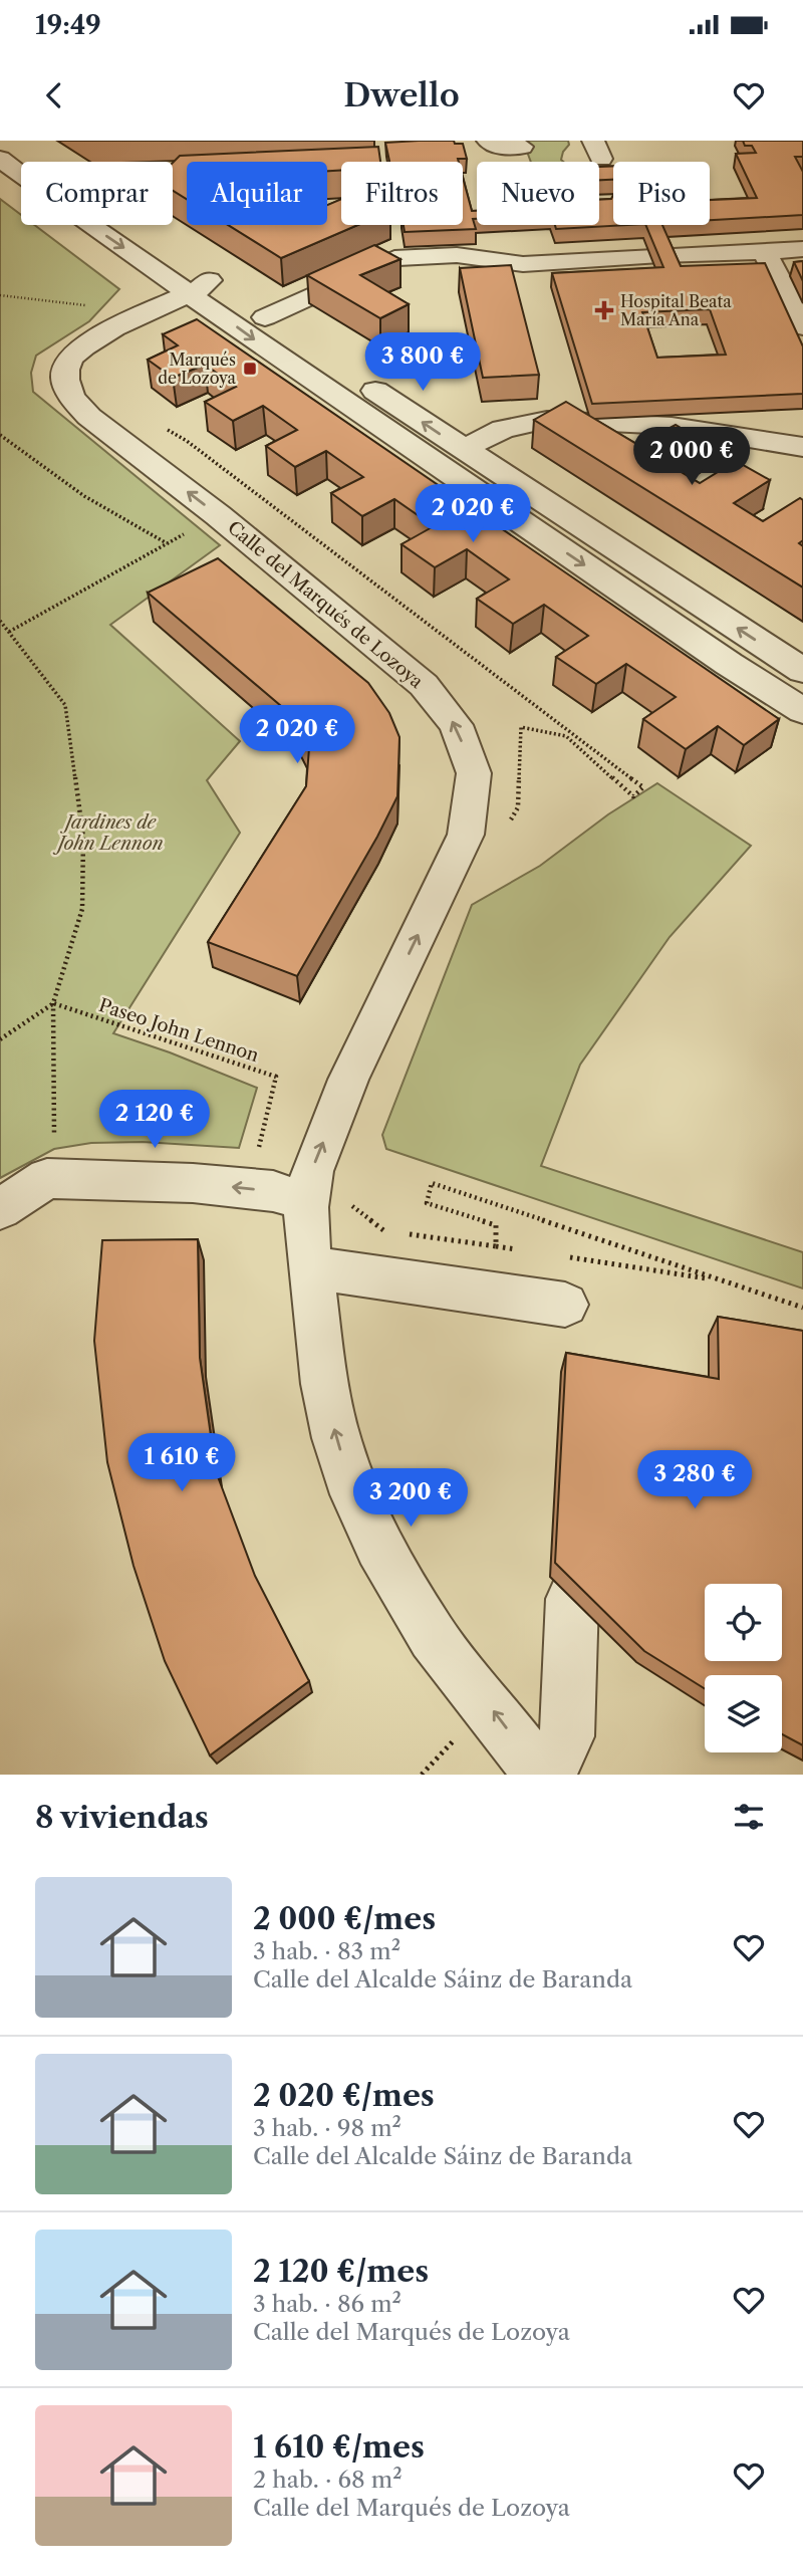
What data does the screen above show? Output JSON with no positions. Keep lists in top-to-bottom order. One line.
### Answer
{"streets":{"street":["Calle del Marqués de Lozoya"],"path":["Paseo John Lennon"]},"one_way":["Calle del Marqués de Lozoya"],"parks":["Jardines de John Lennon"],"places":{"health":["Hospital Beata María Ana"],"transit":["Marqués de Lozoya"]},"page":{"status":"19:49","header":"Dwello","chip":["Comprar","Alquilar","Filtros","Nuevo","Piso"],"price":["3 800 €","2 000 €","2 020 €","2 020 €","2 120 €","1 610 €","3 280 €","3 200 €"],"heading":"8 viviendas","list":[{"name":"2 000 €/mes","note":"3 hab. · 83 m² · Calle del Alcalde Sáinz de Baranda"},{"name":"2 020 €/mes","note":"3 hab. · 98 m² · Calle del Alcalde Sáinz de Baranda"},{"name":"2 120 €/mes","note":"3 hab. · 86 m² · Calle del Marqués de Lozoya"},{"name":"1 610 €/mes","note":"2 hab. · 68 m² · Calle del Marqués de Lozoya"}]}}
